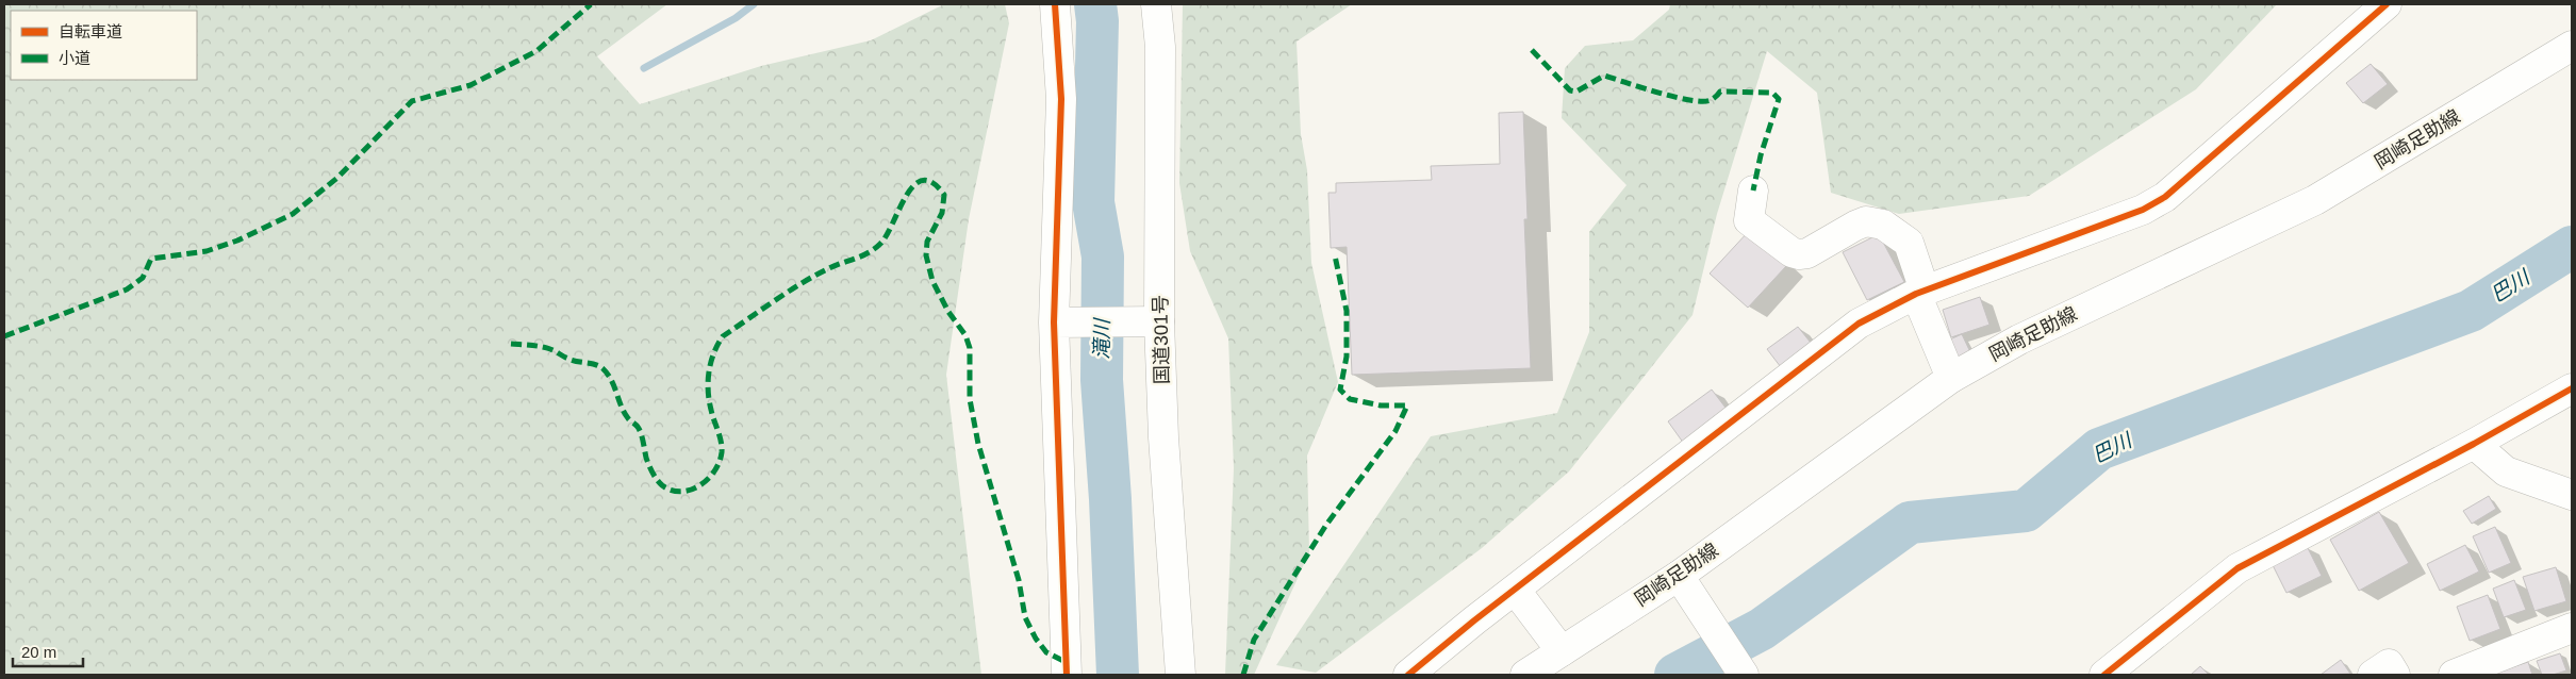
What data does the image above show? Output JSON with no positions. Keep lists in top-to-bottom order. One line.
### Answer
{"streets":{"main road":["岡崎足助線","国道301号"]},"water":["巴川","滝川"],"legend":["自転車道","小道"],"scale_bar":"20 m"}
